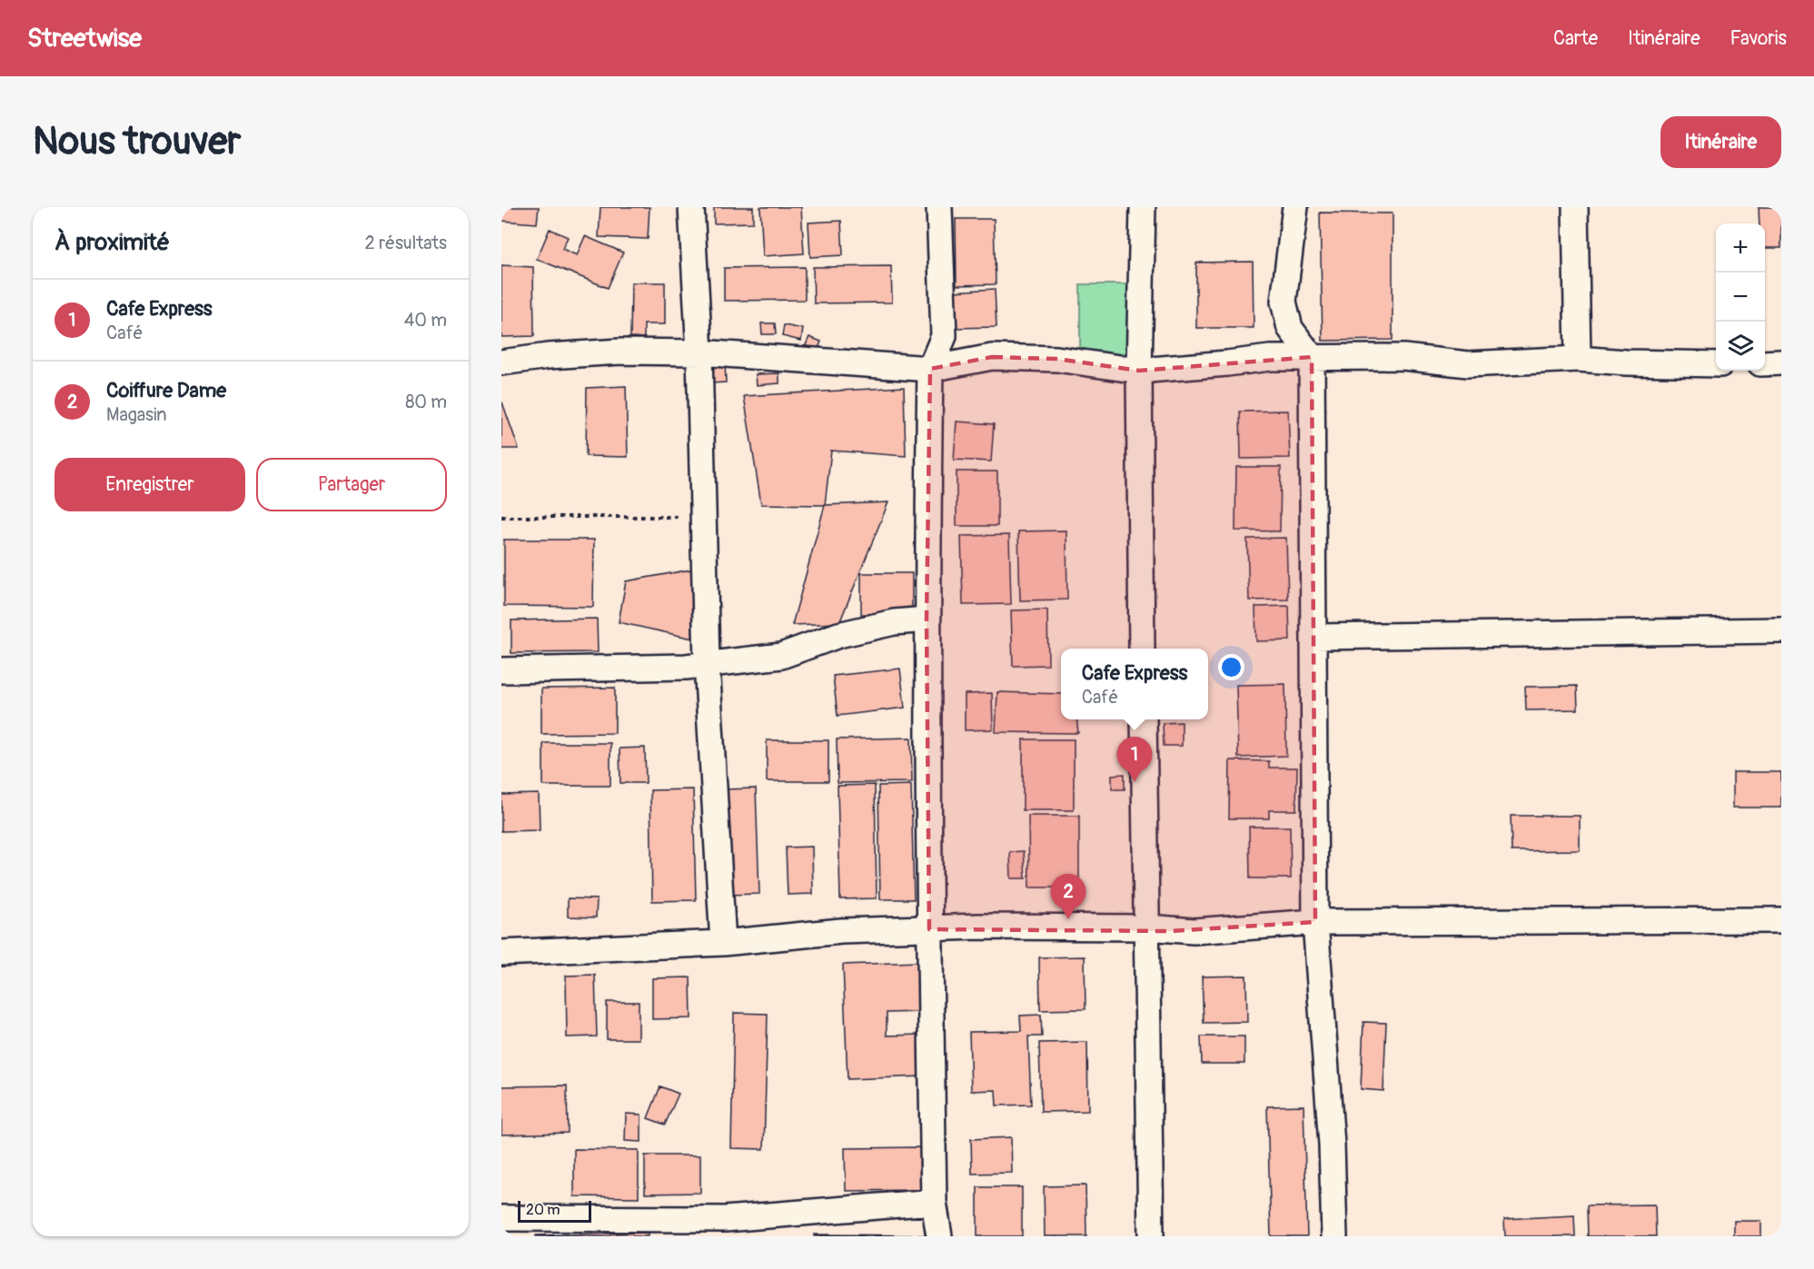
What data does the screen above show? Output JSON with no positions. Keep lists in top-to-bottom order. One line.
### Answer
{"scale_bar":"20 m","page":{"header":"Streetwise","nav":["Carte","Itinéraire","Favoris"],"buttons":["Itinéraire",["Enregistrer","Partager"]],"title":"Nous trouver","heading":["À proximité","2 résultats"],"map_buttons":["+","−"],"list":[{"mark":"1","name":"Cafe Express","note":"Café","value":"40 m"},{"mark":"2","name":"Coiffure Dame","note":"Magasin","value":"80 m"}],"popup":["Cafe Express","Café"],"pins":["1","2"],"scale":"20 m"}}
